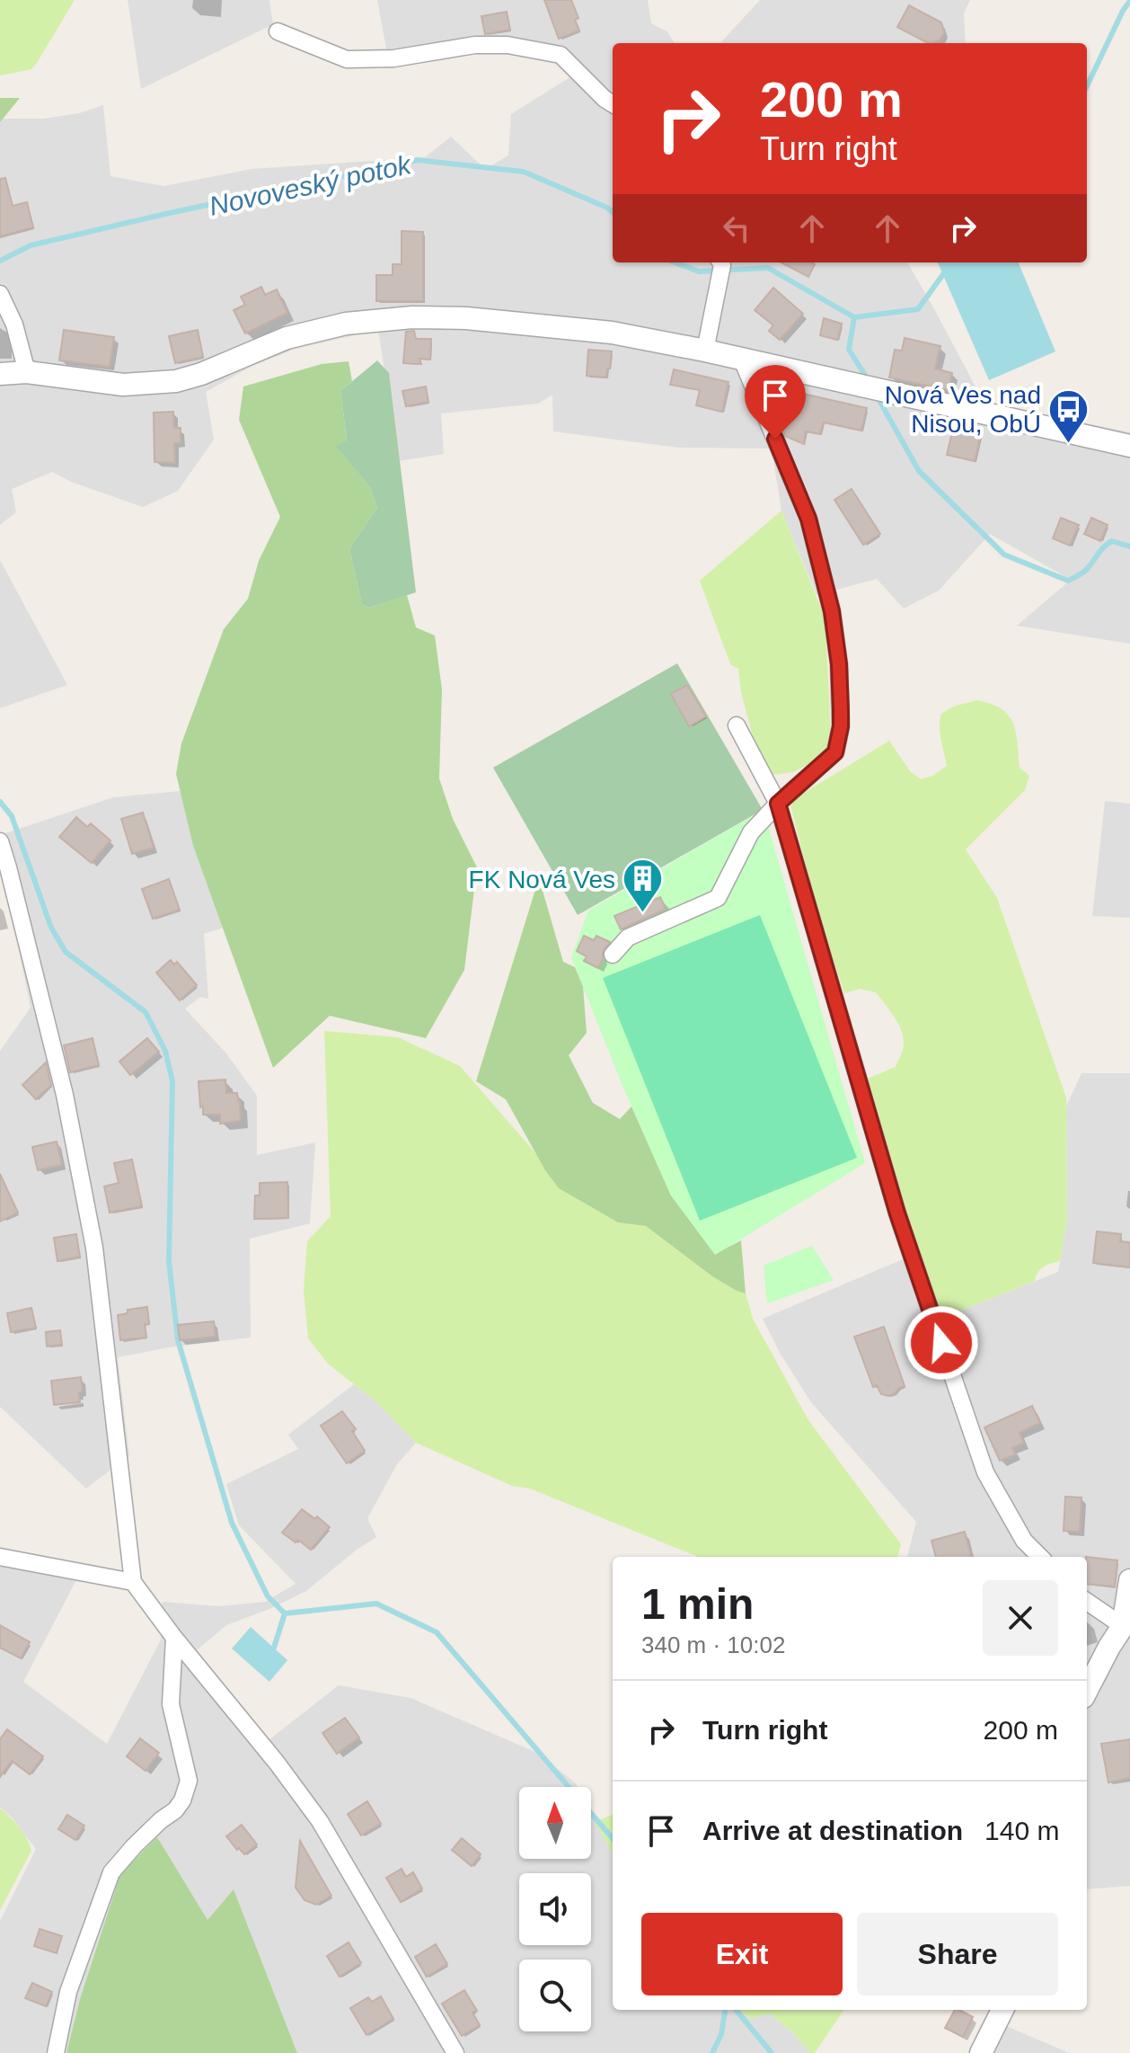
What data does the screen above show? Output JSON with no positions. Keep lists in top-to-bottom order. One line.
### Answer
{"water":["Novoveský potok"],"places":{"bus stop":["Nová Ves nad Nisou, ObÚ"],"building":["FK Nová Ves"]},"north":"top","page":{"turn":["200 m","Turn right"],"heading":["1 min","340 m · 10:02"],"list":[{"name":"Turn right","value":"200 m"},{"name":"Arrive at destination","value":"140 m"}],"buttons":["Exit","Share"]}}
